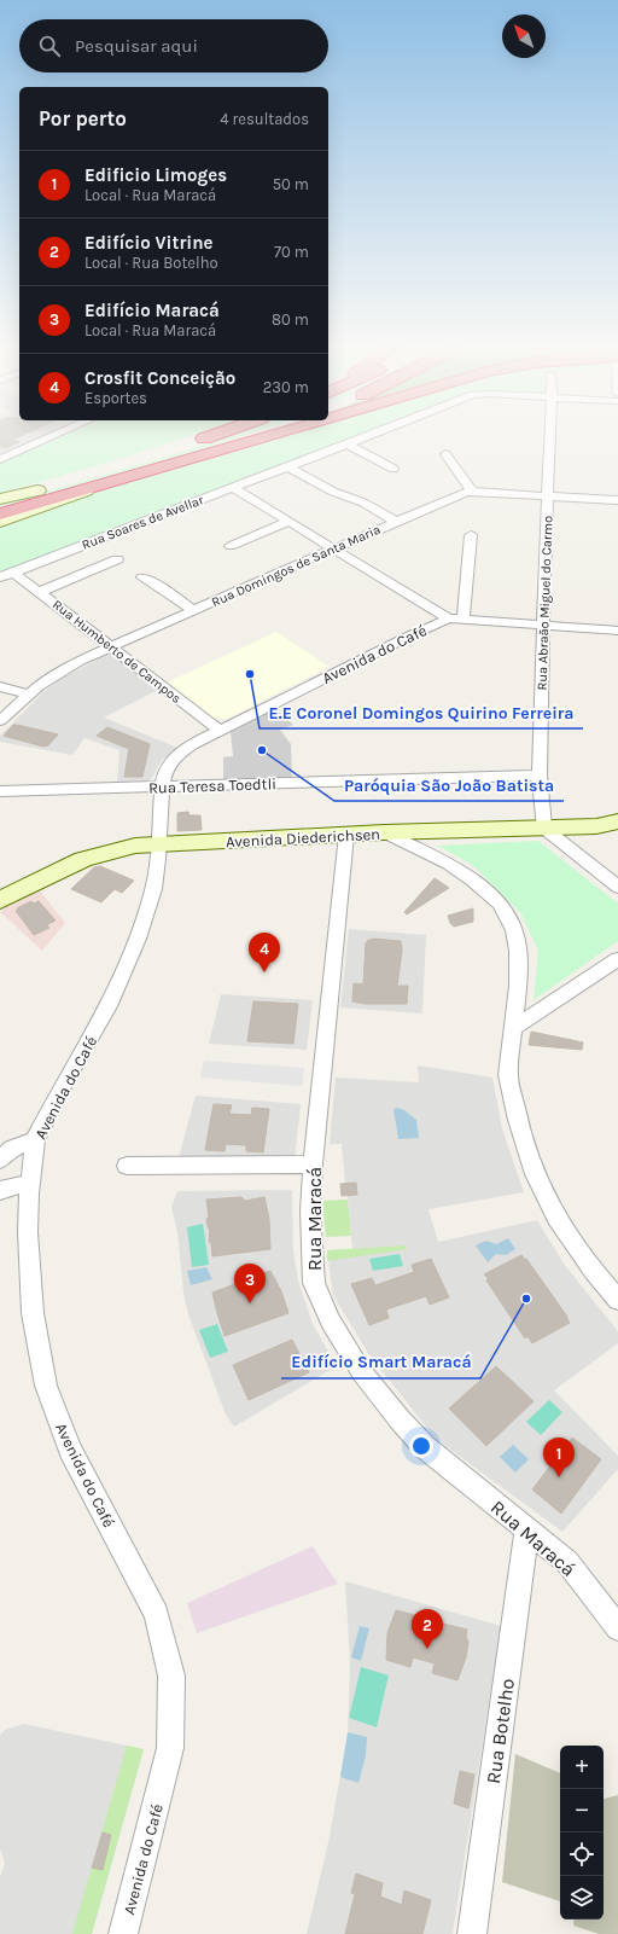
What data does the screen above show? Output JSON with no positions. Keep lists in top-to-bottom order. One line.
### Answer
{"streets":{"street":["Rua Soares de Avellar","Rua Domingos de Santa Maria","Rua Abraão Miguel do Carmo","Rua Humberto de Campos","Avenida do Café","Rua Teresa Toedtli","Avenida Diederichsen","Rua Maracá","Rua Botelho"]},"crossings":[["Rua Soares de Avellar","Rua Humberto de Campos"],["Rua Domingos de Santa Maria","Rua Abraão Miguel do Carmo"],["Rua Domingos de Santa Maria","Rua Humberto de Campos"],["Rua Abraão Miguel do Carmo","Avenida do Café"],["Rua Abraão Miguel do Carmo","Rua Teresa Toedtli"],["Rua Abraão Miguel do Carmo","Avenida Diederichsen"],["Rua Humberto de Campos","Avenida do Café"],["Avenida do Café","Rua Teresa Toedtli"],["Avenida do Café","Avenida Diederichsen"],["Avenida Diederichsen","Rua Maracá"],["Rua Maracá","Rua Botelho"]],"places":["E.E Coronel Domingos Quirino Ferreira","Paróquia São João Batista","Edifício Smart Maracá"],"north":"top left","page":{"search":"Pesquisar aqui","heading":["Por perto","4 resultados"],"list":[{"mark":"1","name":"Edificio Limoges","note":"Local · Rua Maracá","value":"50 m"},{"mark":"2","name":"Edifício Vitrine","note":"Local · Rua Botelho","value":"70 m"},{"mark":"3","name":"Edifício Maracá","note":"Local · Rua Maracá","value":"80 m"},{"mark":"4","name":"Crosfit Conceição","note":"Esportes","value":"230 m"}],"pins":["4","3","1","2"],"map_buttons":["+","−"]}}
